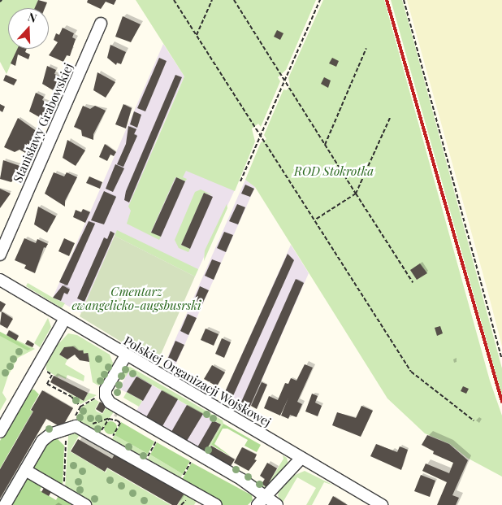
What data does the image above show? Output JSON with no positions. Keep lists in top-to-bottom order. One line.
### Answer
{"streets":{"street":["Stanisławy Grabowskiej","Polskiej Organizacji Wojskowej"]},"parks":["ROD Stokrotka","Cmentarz ewangelicko-augsbusrski"],"north":"top"}
